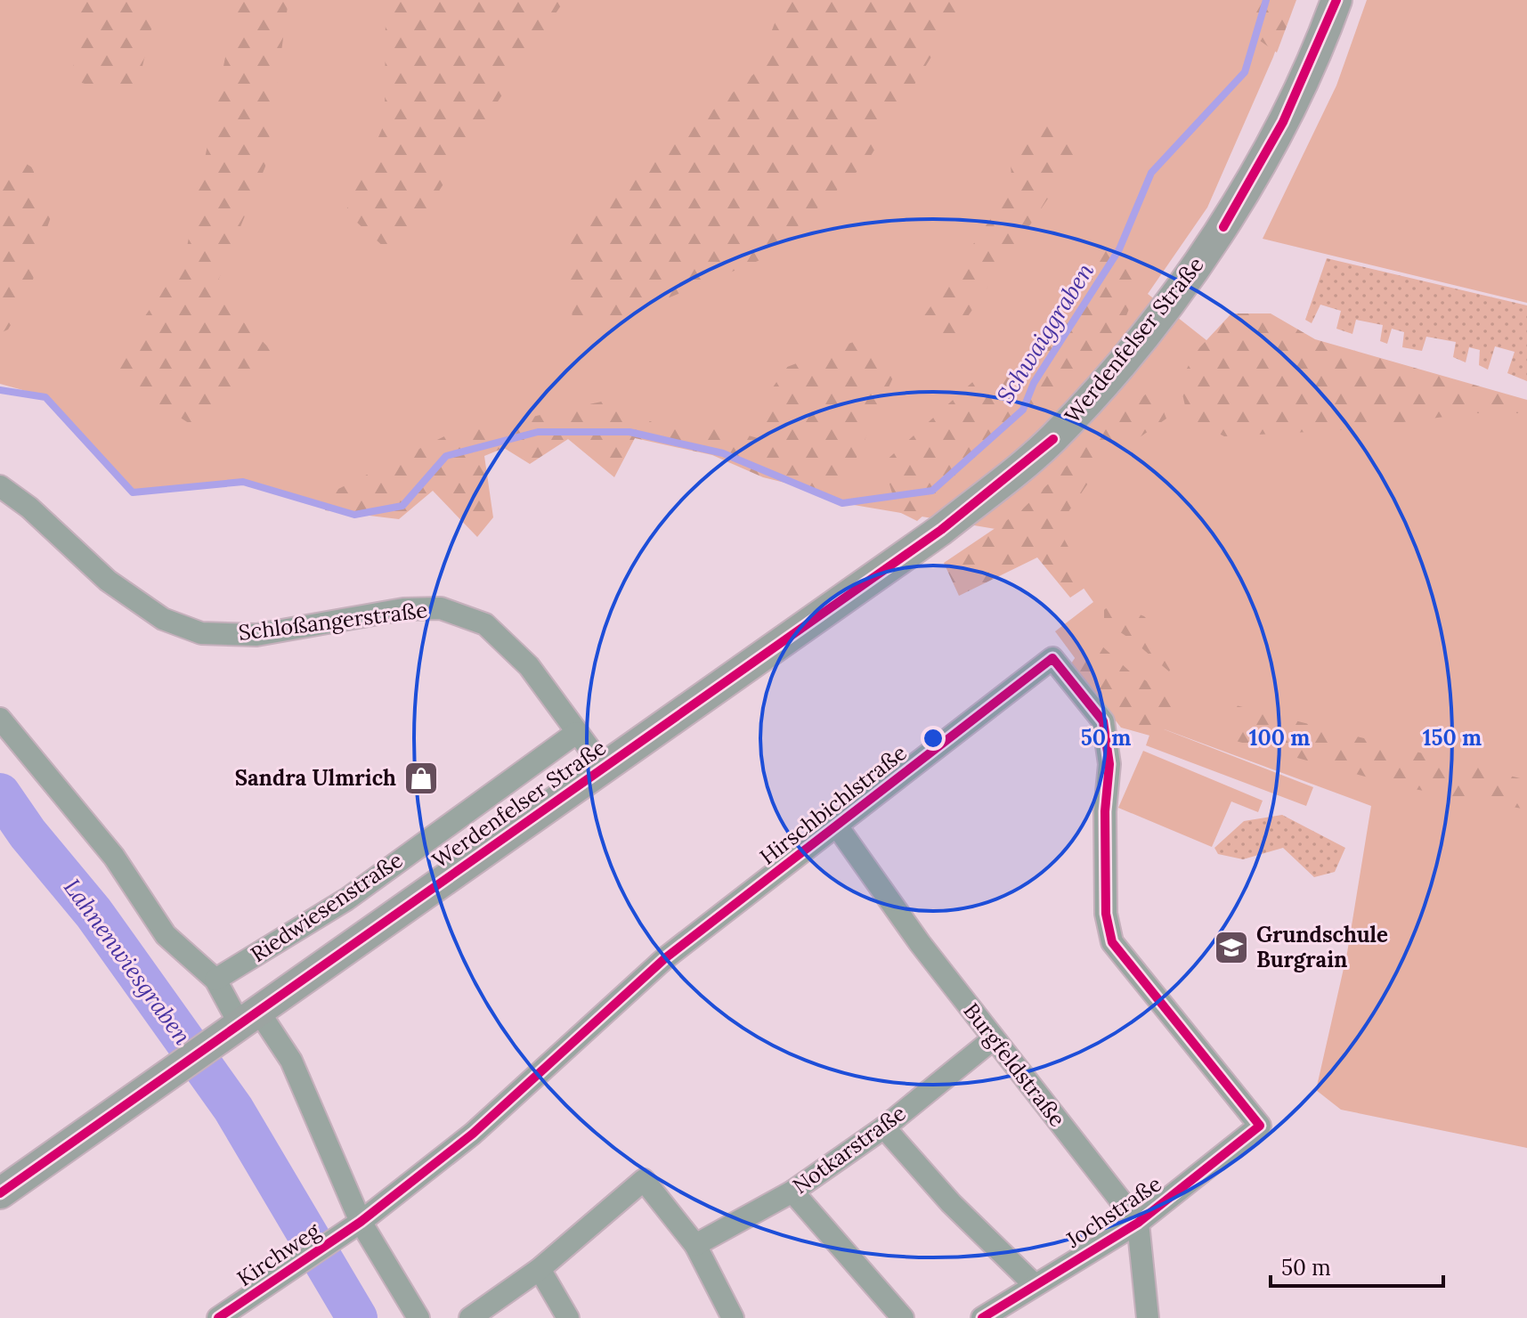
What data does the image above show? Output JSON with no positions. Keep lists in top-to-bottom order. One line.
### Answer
{"streets":{"street":["Werdenfelser Straße","Schloßangerstraße","Hirschbichlstraße","Riedwiesenstraße","Burgfeldstraße","Notkarstraße","Jochstraße","Kirchweg"]},"crossings":[["Werdenfelser Straße","Schloßangerstraße"],["Schloßangerstraße","Riedwiesenstraße"],["Hirschbichlstraße","Burgfeldstraße"],["Hirschbichlstraße","Jochstraße"],["Hirschbichlstraße","Kirchweg"],["Burgfeldstraße","Notkarstraße"],["Burgfeldstraße","Jochstraße"]],"water":["Schwaiggraben","Lahnenwiesgraben"],"places":{"shop":["Sandra Ulmrich"],"school or university":["Grundschule Burgrain"]},"scale_bar":"50 m","rings":["50 m","100 m","150 m"]}
